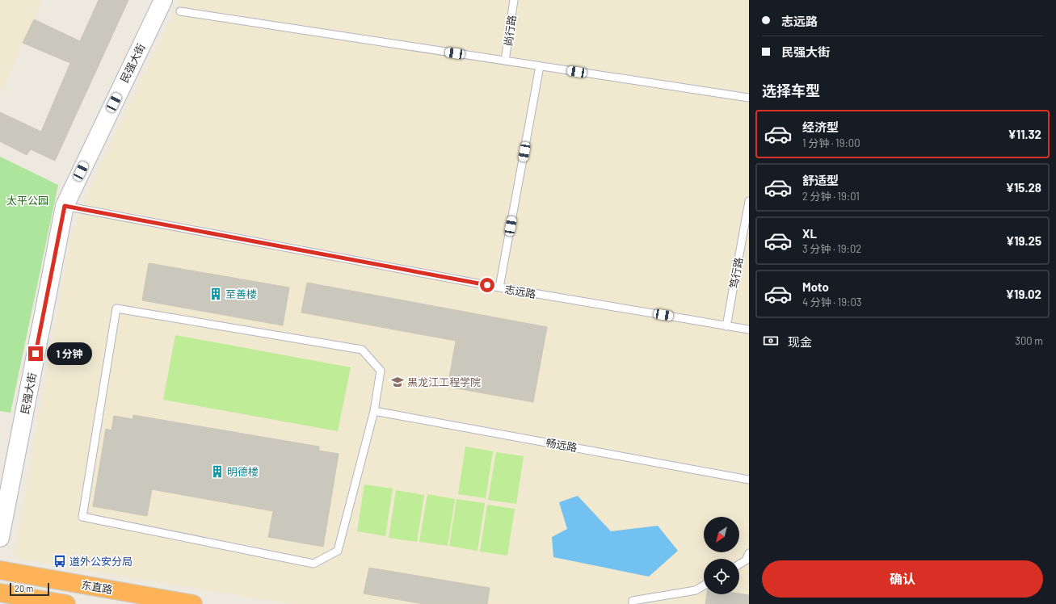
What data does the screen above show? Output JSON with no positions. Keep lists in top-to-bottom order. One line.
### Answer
{"streets":{"highway":["东直路"],"street":["民强大街"],"lane":["尚行路","笃行路","志远路","畅远路"]},"crossings":[["民强大街","志远路"],["笃行路","志远路"]],"parks":["太平公园"],"places":{"building":["至善楼","明德楼"],"school or university":["黑龙江工程学院"],"bus stop":["道外公安分局"]},"scale_bar":"20 m","north":"bottom left","page":{"banner":["志远路","民强大街"],"heading":"选择车型","list":[{"name":"经济型","note":"1 分钟 · 19:00","value":"¥11.32"},{"name":"舒适型","note":"2 分钟 · 19:01","value":"¥15.28"},{"name":"XL","note":"3 分钟 · 19:02","value":"¥19.25"},{"name":"Moto","note":"4 分钟 · 19:03","value":"¥19.02"}],"pay":["现金","300 m"],"bubble":"1 分钟","buttons":"确认","scale":"20 m"}}
